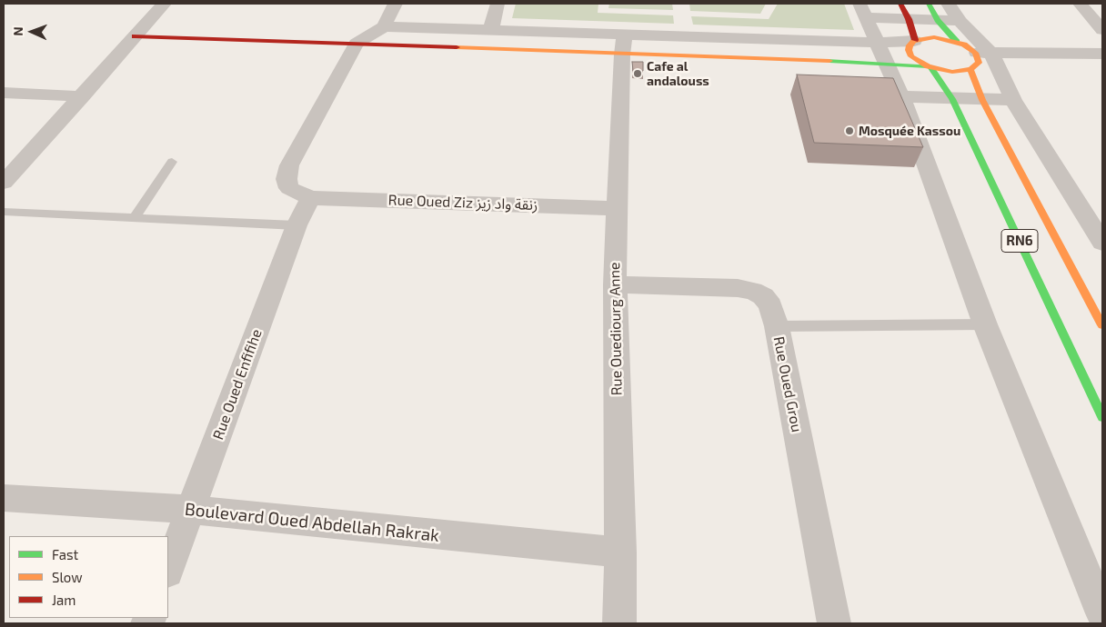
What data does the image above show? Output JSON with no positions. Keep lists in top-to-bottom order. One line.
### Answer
{"streets":{"main road":["RN6"],"street":["Rue Oued Ziz زنقة واد زيز","Rue Ouediourg Anne","Rue Oued Enfifihe","Rue Oued Grou","Boulevard Oued Abdellah Rakrak"]},"crossings":[["Rue Oued Ziz زنقة واد زيز","Rue Ouediourg Anne"],["Rue Oued Ziz زنقة واد زيز","Rue Oued Enfifihe"],["Rue Ouediourg Anne","Rue Oued Grou"],["Rue Ouediourg Anne","Boulevard Oued Abdellah Rakrak"],["Rue Oued Enfifihe","Boulevard Oued Abdellah Rakrak"]],"places":["Cafe al andalouss","Mosquée Kassou"],"legend":["Fast","Slow","Jam"],"north":"left"}
